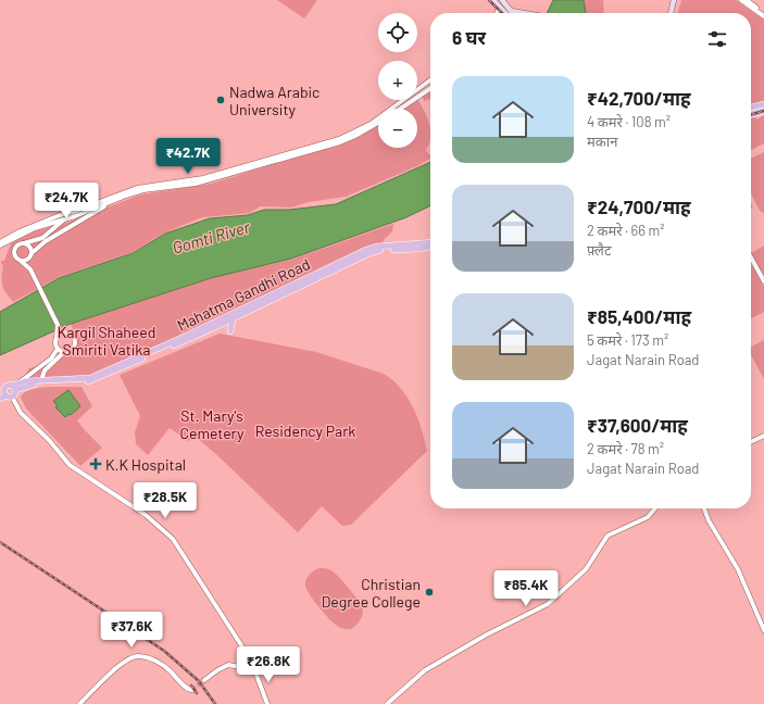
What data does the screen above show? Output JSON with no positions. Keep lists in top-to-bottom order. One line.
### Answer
{"streets":{"main road":["Mahatma Gandhi Road"]},"water":["Gomti River"],"parks":["Kargil Shaheed Smiriti Vatika","St. Mary's Cemetery","Residency Park"],"places":{"other":["Nadwa Arabic University","Christian Degree College"],"health":["K.K Hospital"]},"page":{"map_buttons":["+","−"],"heading":"6 घर","list":[{"name":"₹42,700/माह","note":"4 कमरे · 108 m² · मकान"},{"name":"₹24,700/माह","note":"2 कमरे · 66 m² · फ़्लैट"},{"name":"₹85,400/माह","note":"5 कमरे · 173 m² · Jagat Narain Road"},{"name":"₹37,600/माह","note":"2 कमरे · 78 m² · Jagat Narain Road"}],"price":["₹42.7K","₹24.7K","₹28.5K","₹85.4K","₹37.6K","₹26.8K"]}}
